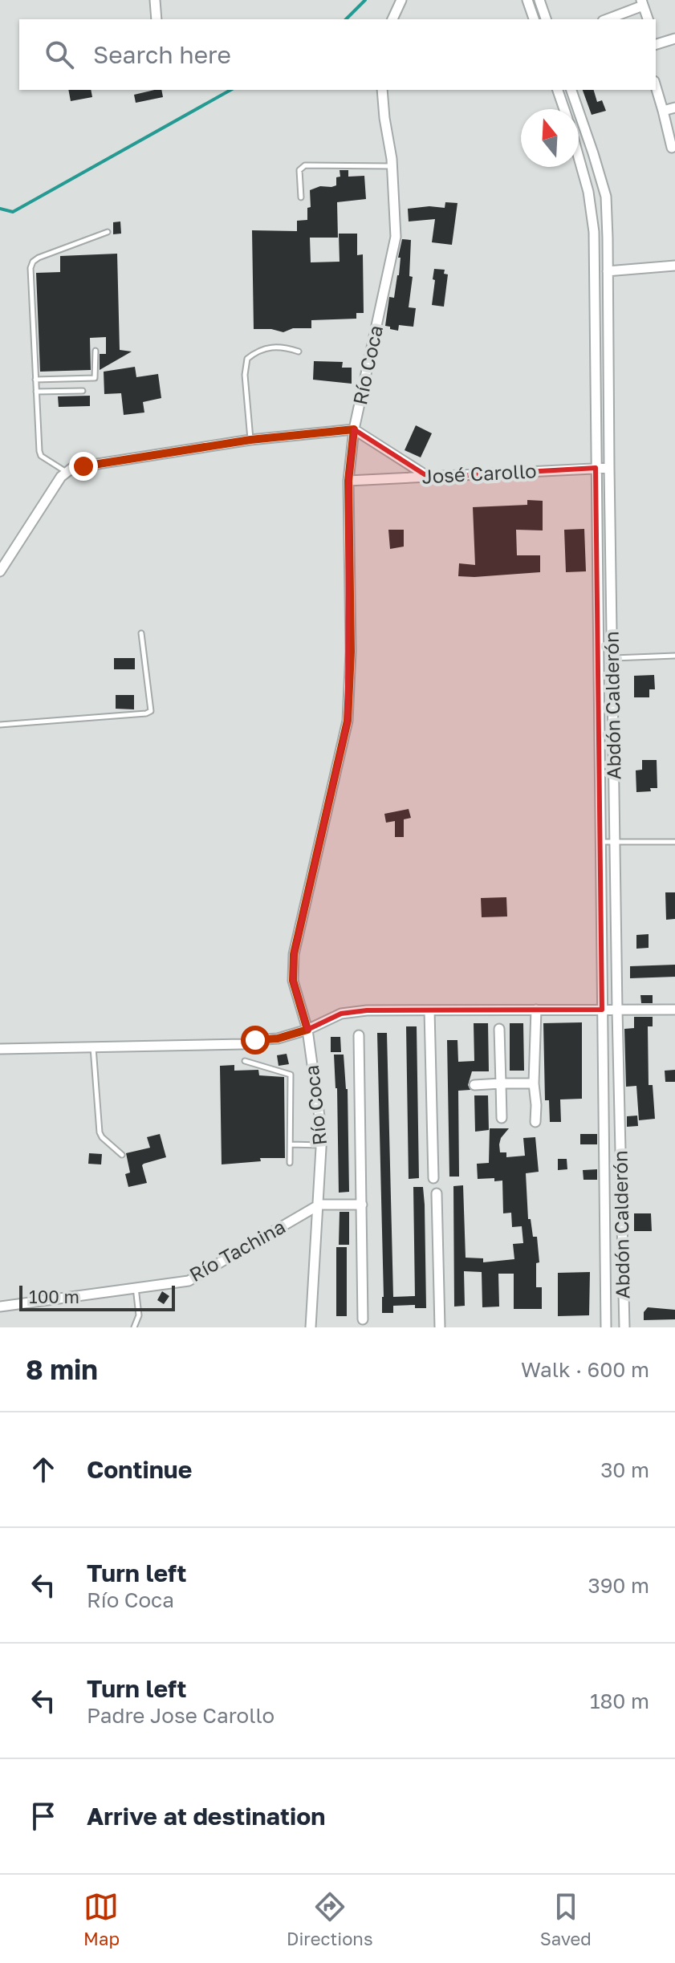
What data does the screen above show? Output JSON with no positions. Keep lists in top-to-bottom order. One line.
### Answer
{"streets":{"street":["Río Coca","José Carollo","Abdón Calderón","Río Tachina"]},"crossings":[["Río Coca","José Carollo"],["Río Coca","Río Tachina"],["José Carollo","Abdón Calderón"]],"scale_bar":"100 m","north":"top","page":{"search":"Search here","scale":"100 m","heading":["8 min","Walk · 600 m"],"list":[["Continue","30 m"],["Turn left","Río Coca","390 m"],["Turn left","Padre Jose Carollo","180 m"],"Arrive at destination"],"nav":["Map","Directions","Saved"]}}
